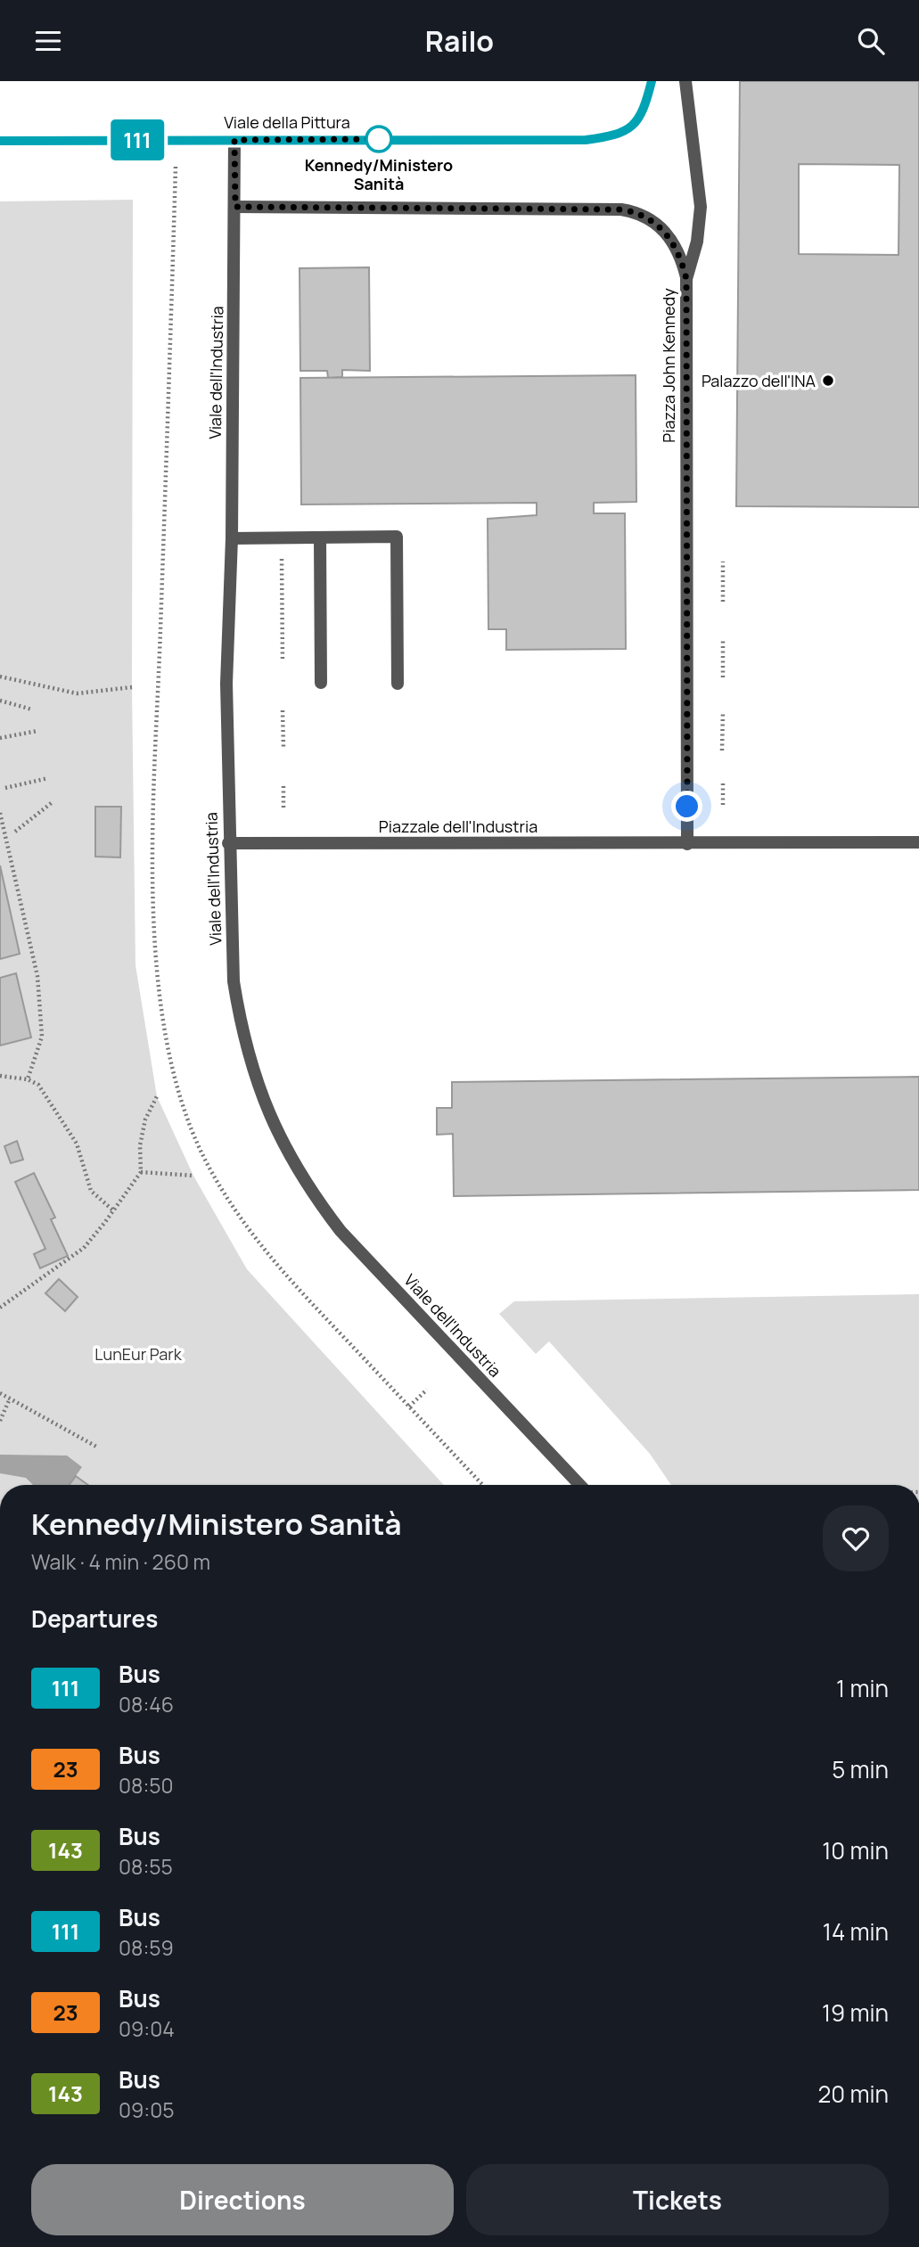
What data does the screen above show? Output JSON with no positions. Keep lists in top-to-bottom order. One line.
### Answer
{"streets":{"street":["Viale della Pittura","Piazza John Kennedy","Viale dell'Industria","Piazzale dell'Industria"]},"crossings":[["Viale della Pittura","Viale dell'Industria"],["Piazza John Kennedy","Piazzale dell'Industria"],["Viale dell'Industria","Piazzale dell'Industria"]],"parks":["LunEur Park"],"places":["Kennedy/Ministero Sanità","Palazzo dell'INA"],"lines":["bus line 111"],"page":{"header":"Railo","on_map":"111","heading":[["Kennedy/Ministero Sanità","Walk · 4 min · 260 m"],"Departures"],"list":[{"mark":"111","name":"Bus","note":"08:46","value":"1 min"},{"mark":"23","name":"Bus","note":"08:50","value":"5 min"},{"mark":"143","name":"Bus","note":"08:55","value":"10 min"},{"mark":"111","name":"Bus","note":"08:59","value":"14 min"},{"mark":"23","name":"Bus","note":"09:04","value":"19 min"},{"mark":"143","name":"Bus","note":"09:05","value":"20 min"}],"buttons":["Directions","Tickets"]}}
